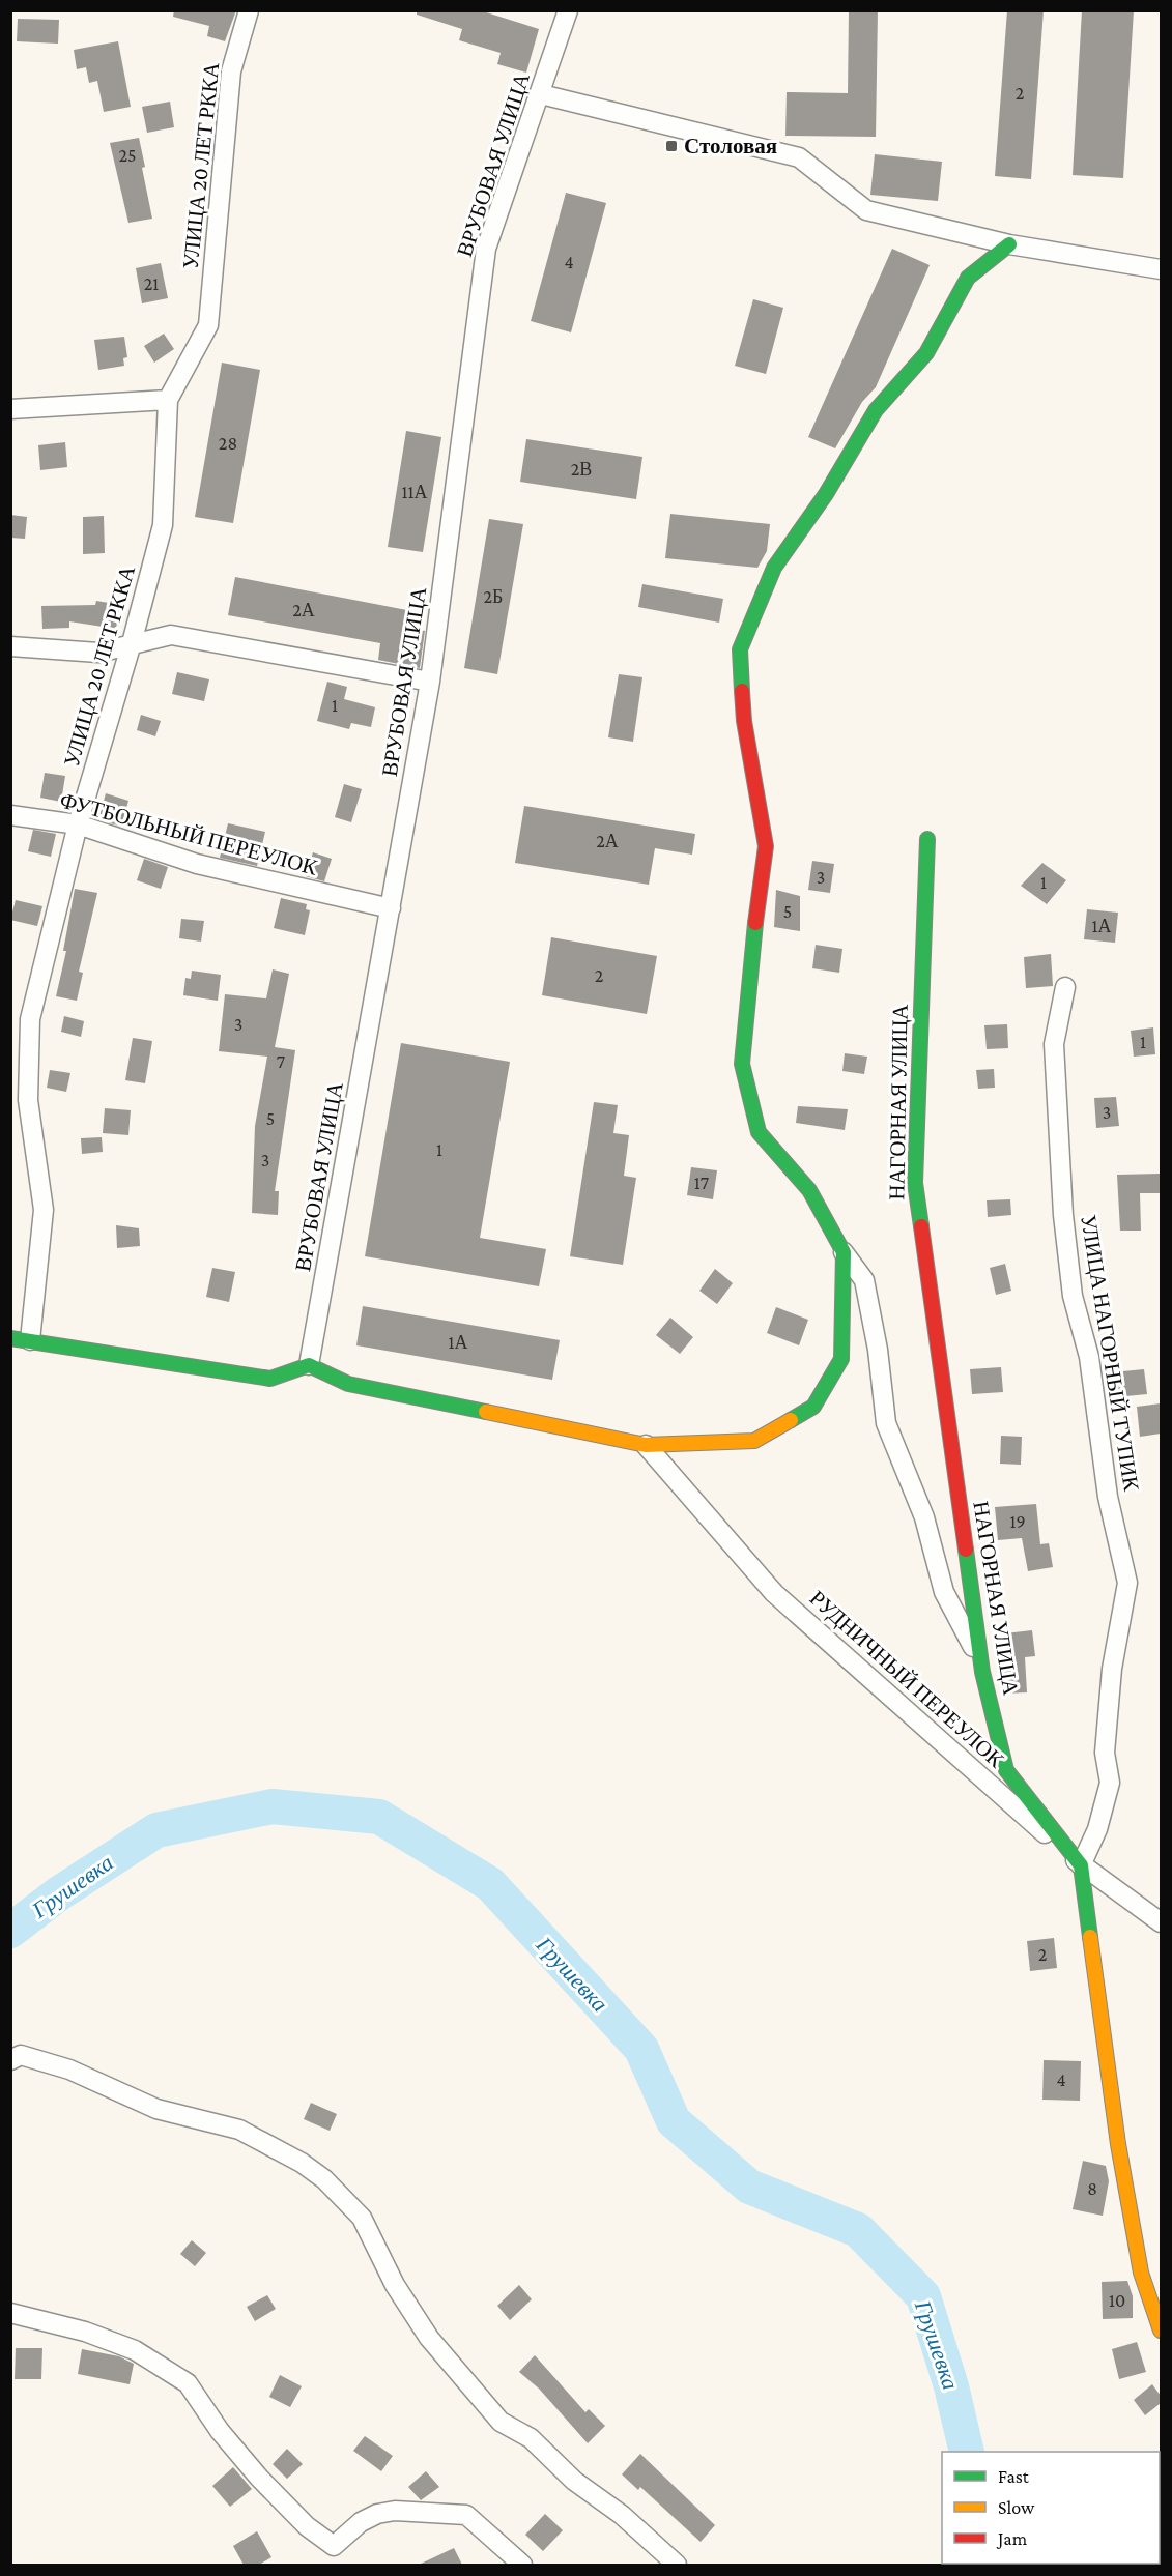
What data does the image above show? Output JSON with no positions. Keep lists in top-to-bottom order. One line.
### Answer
{"streets":{"street":["ВРУБОВАЯ УЛИЦА","УЛИЦА 20 ЛЕТ РККА","ФУТБОЛЬНЫЙ ПЕРЕУЛОК","НАГОРНАЯ УЛИЦА","УЛИЦА НАГОРНЫЙ ТУПИК","РУДНИЧНЫЙ ПЕРЕУЛОК"]},"crossings":[["ВРУБОВАЯ УЛИЦА","ФУТБОЛЬНЫЙ ПЕРЕУЛОК"],["УЛИЦА 20 ЛЕТ РККА","ФУТБОЛЬНЫЙ ПЕРЕУЛОК"],["НАГОРНАЯ УЛИЦА","УЛИЦА НАГОРНЫЙ ТУПИК"],["НАГОРНАЯ УЛИЦА","РУДНИЧНЫЙ ПЕРЕУЛОК"],["УЛИЦА НАГОРНЫЙ ТУПИК","РУДНИЧНЫЙ ПЕРЕУЛОК"]],"water":["Грушевка"],"places":{"transit":["Столовая"]},"house_numbers":["2","25","4","21","28","2В","11А","2Б","2А","1","2А","3","1","5","1А","2","3","1","7","3","5","1","3","17","1А","19","2","4","8","10"],"legend":["Fast","Slow","Jam"]}
